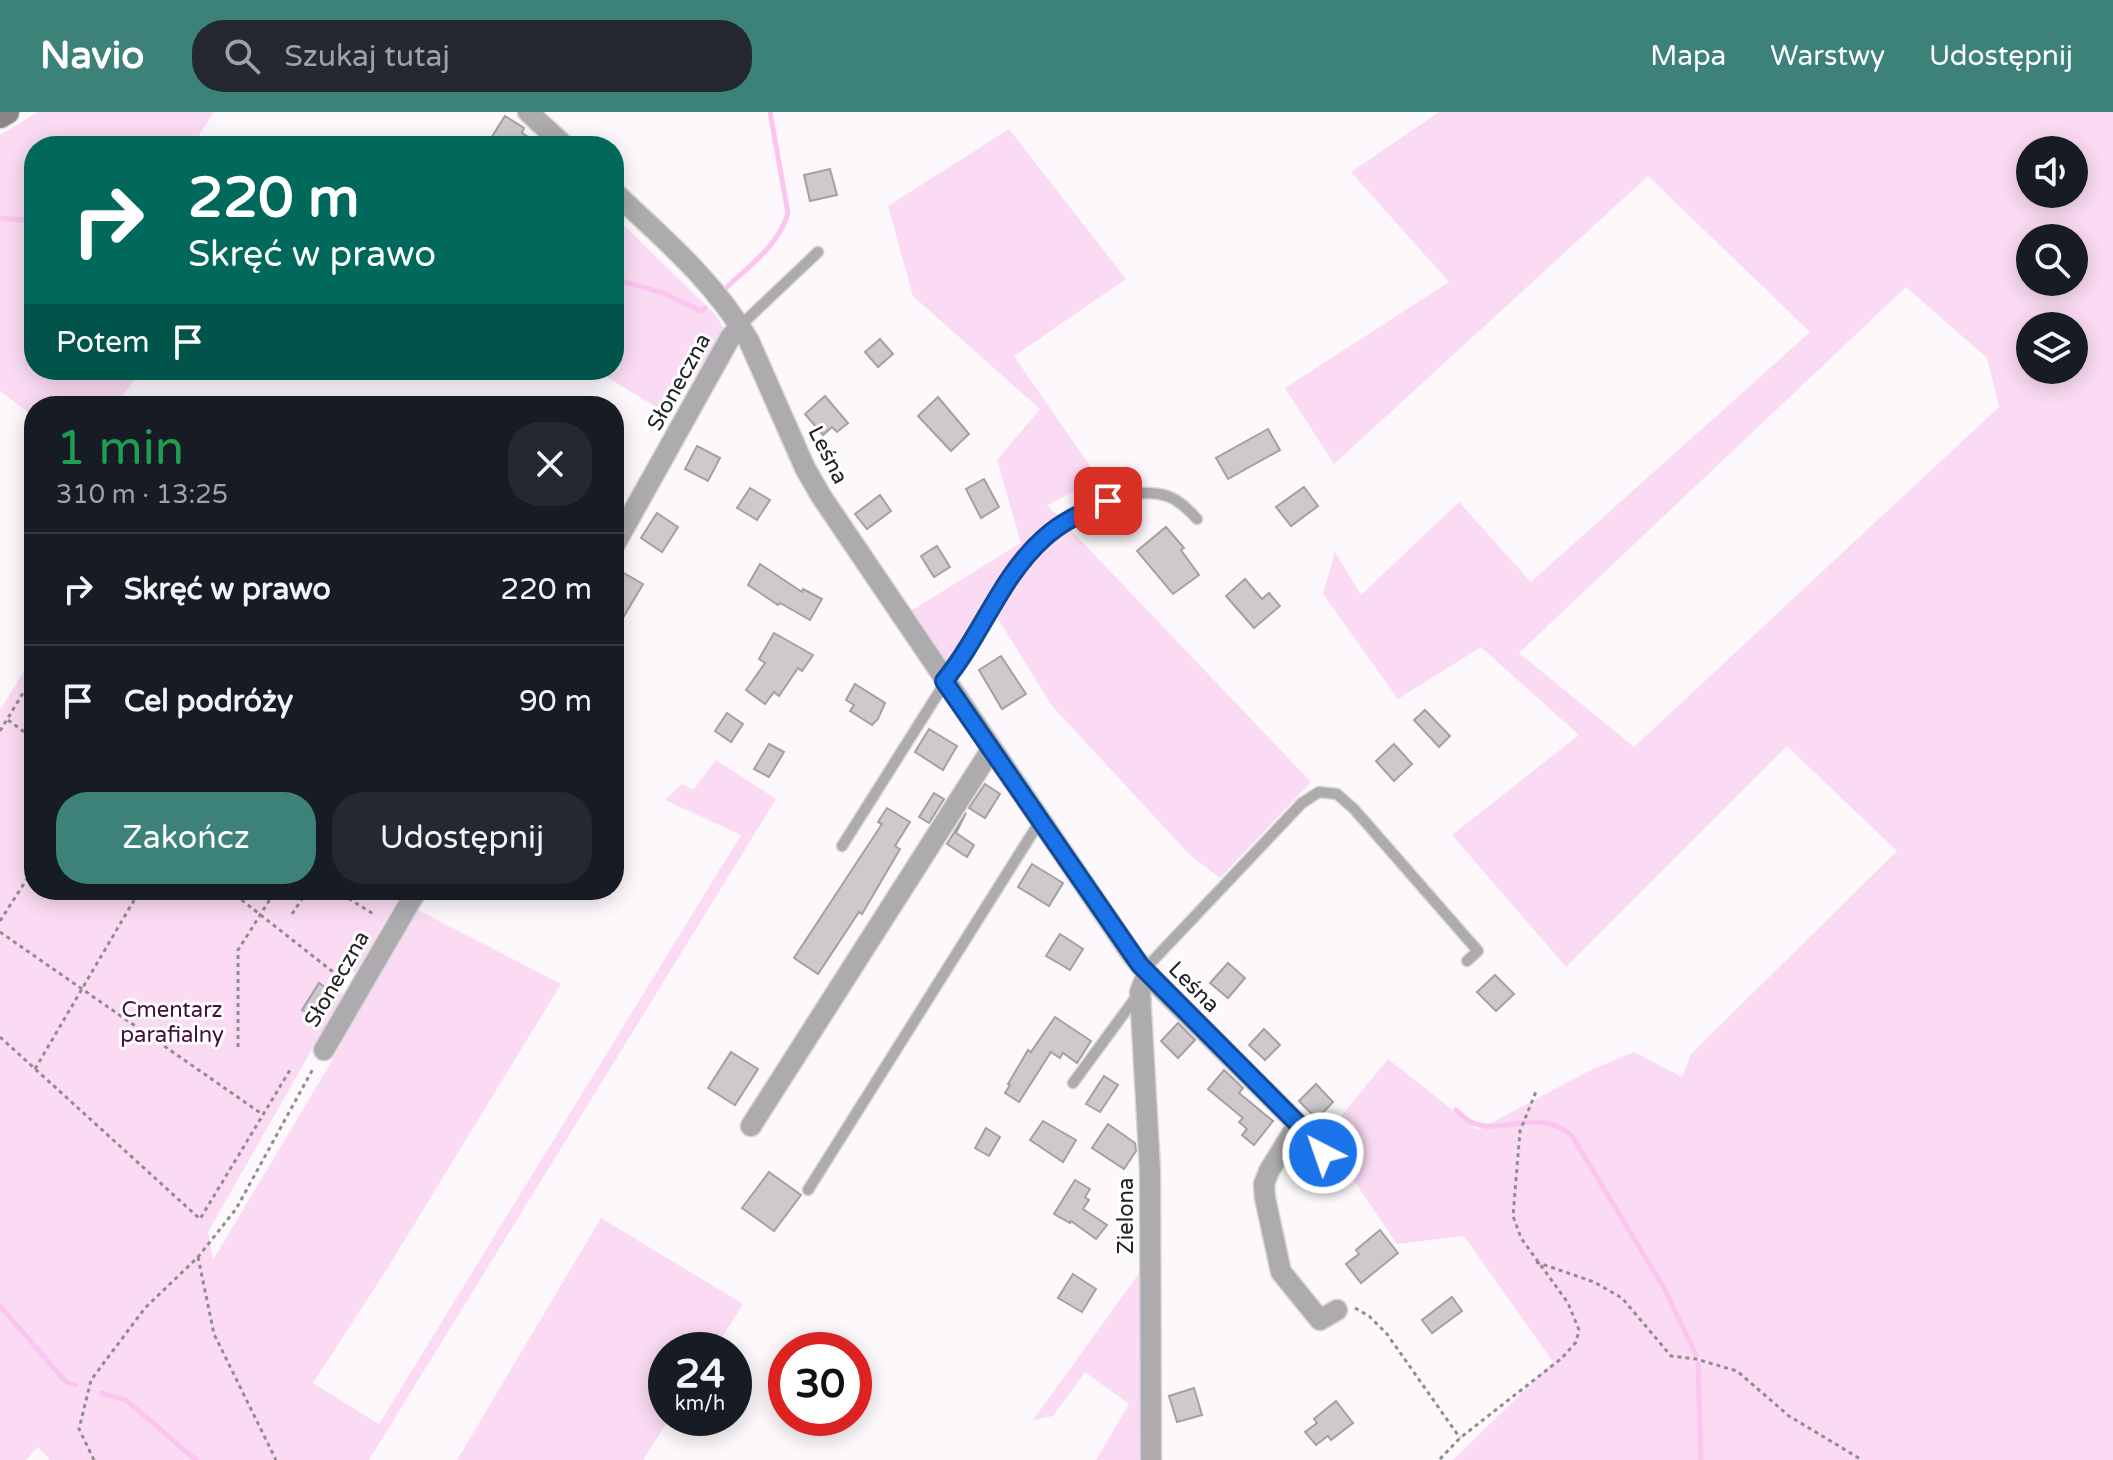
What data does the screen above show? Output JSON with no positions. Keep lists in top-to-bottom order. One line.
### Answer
{"streets":{"street":["Słoneczna","Leśna","Zielona"]},"crossings":[["Słoneczna","Leśna"],["Leśna","Zielona"]],"parks":["Cmentarz parafialny"],"page":{"header":"Navio","search":"Szukaj tutaj","nav":["Mapa","Warstwy","Udostępnij"],"turn":["220 m","Skręć w prawo"],"then":"Potem","heading":["1 min","310 m · 13:25"],"list":[{"name":"Skręć w prawo","value":"220 m"},{"name":"Cel podróży","value":"90 m"}],"buttons":["Zakończ","Udostępnij"],"speed":"24 km/h","limit":"30"}}
